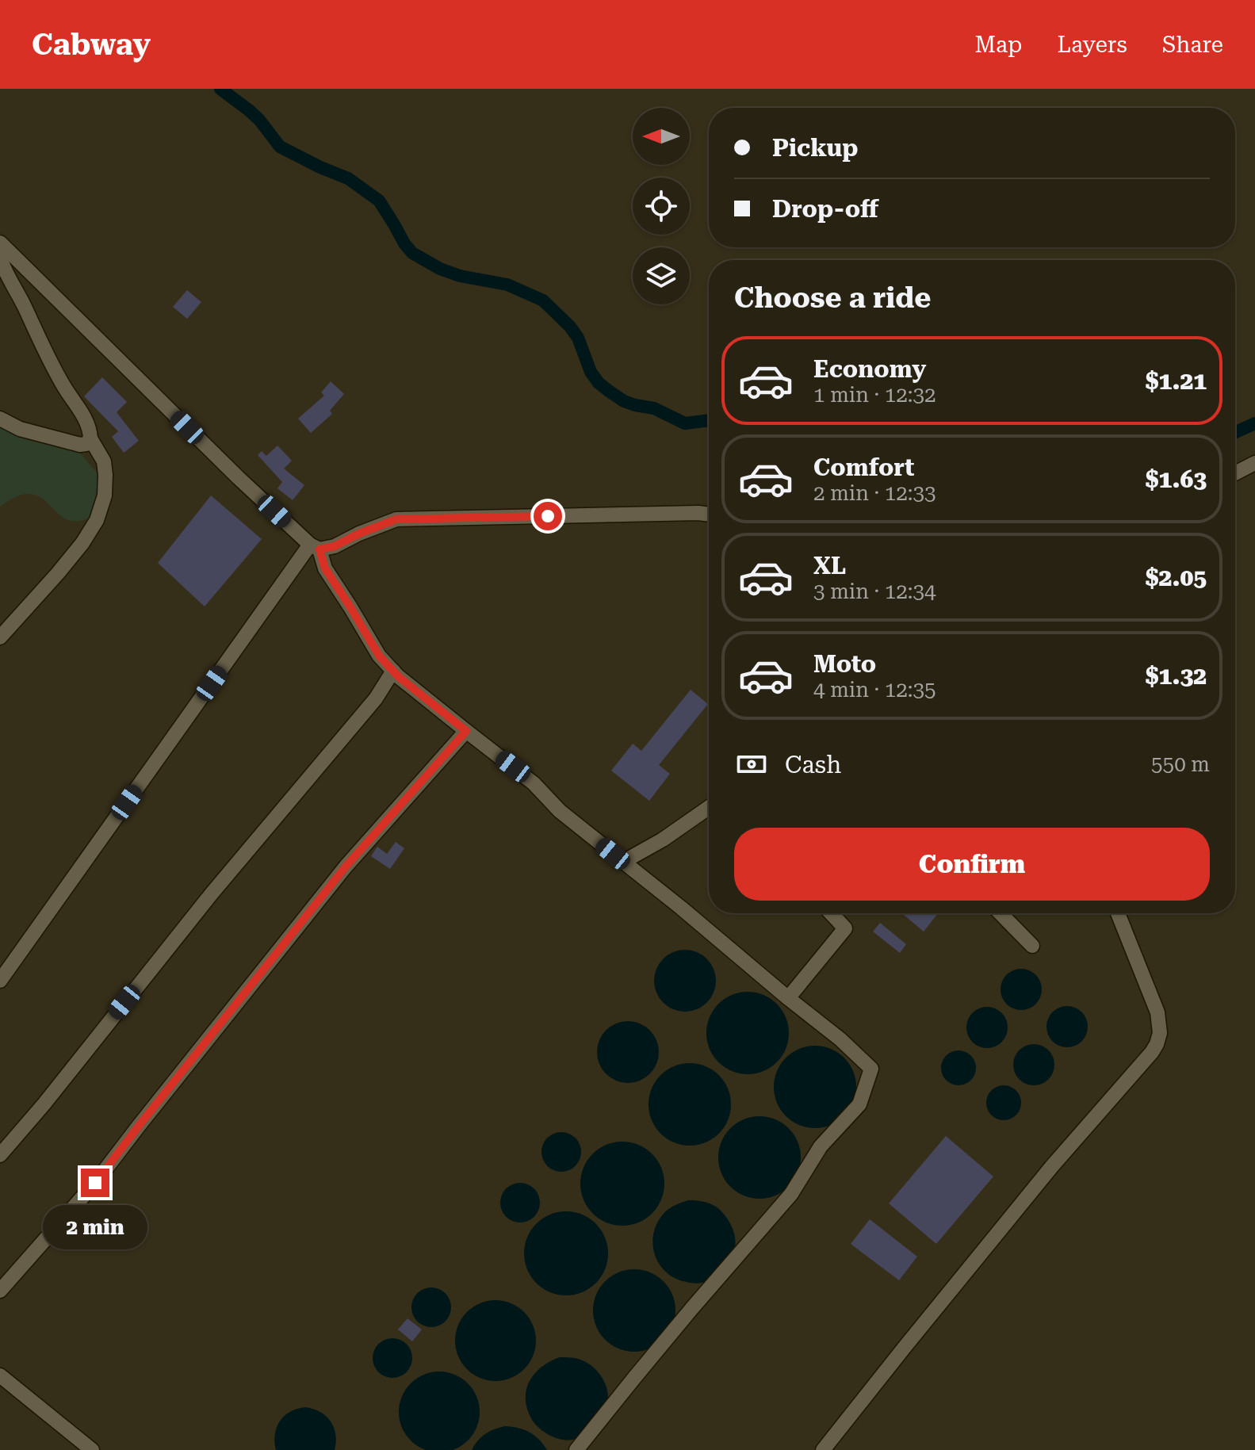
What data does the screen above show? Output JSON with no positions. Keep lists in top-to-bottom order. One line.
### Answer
{"north":"left","page":{"header":"Cabway","nav":["Map","Layers","Share"],"banner":["Pickup","Drop-off"],"heading":"Choose a ride","list":[{"name":"Economy","note":"1 min · 12:32","value":"$1.21"},{"name":"Comfort","note":"2 min · 12:33","value":"$1.63"},{"name":"XL","note":"3 min · 12:34","value":"$2.05"},{"name":"Moto","note":"4 min · 12:35","value":"$1.32"}],"pay":["Cash","550 m"],"buttons":"Confirm","bubble":"2 min"}}
